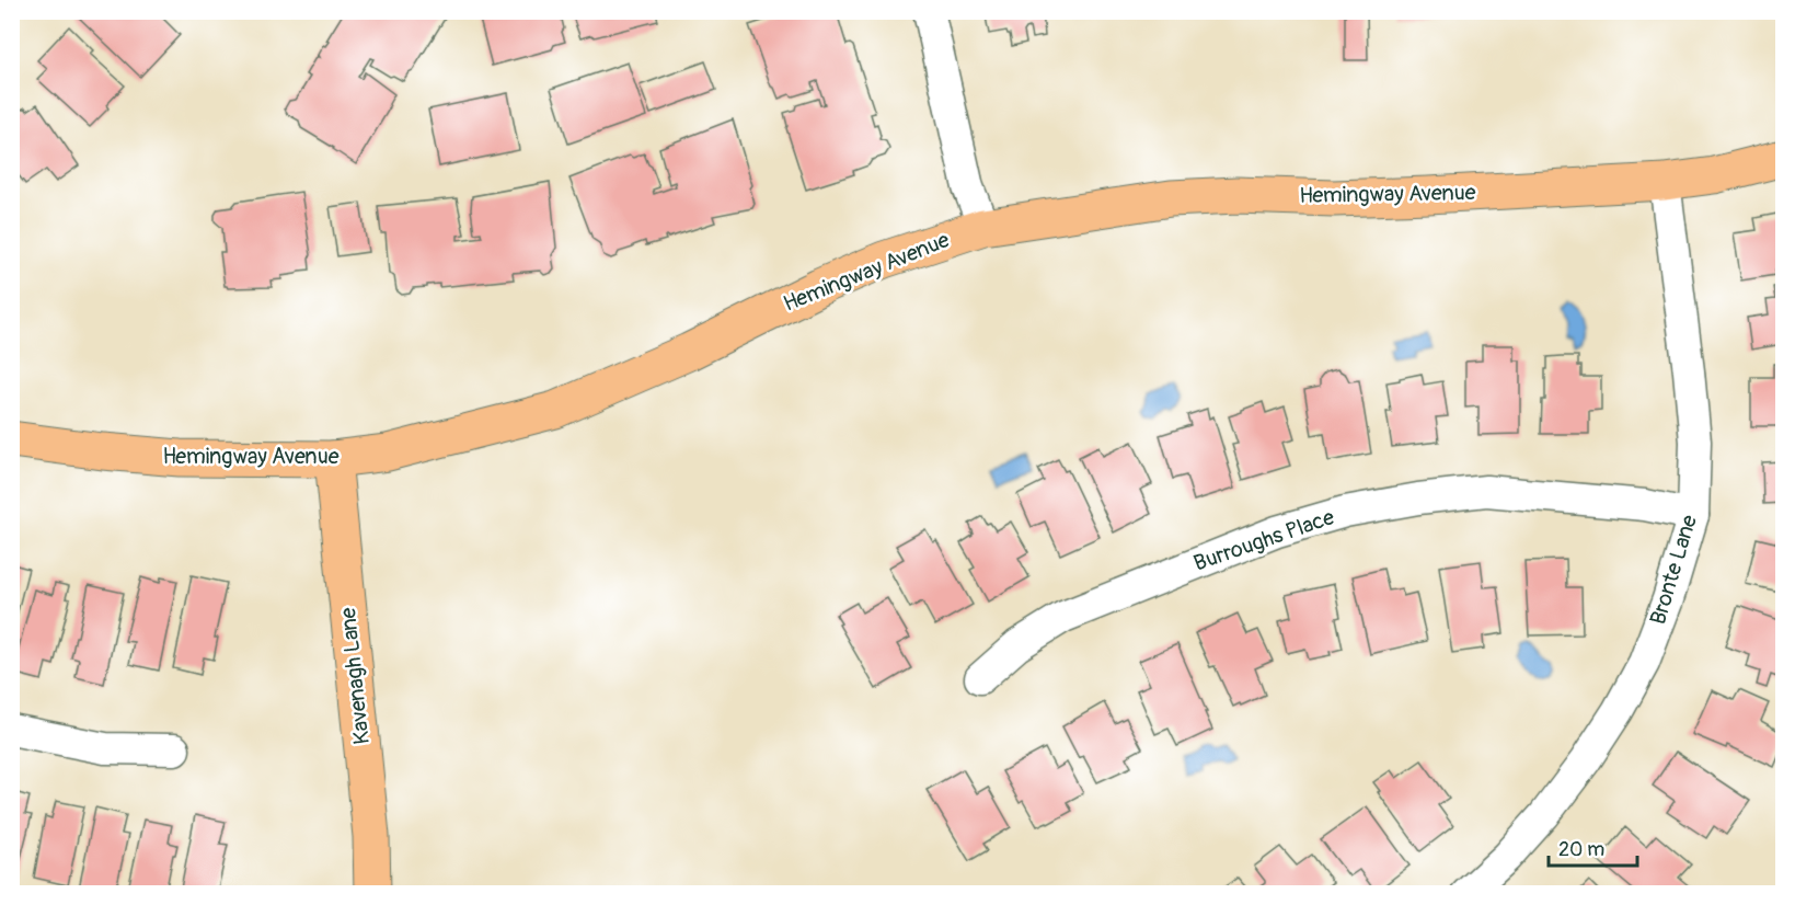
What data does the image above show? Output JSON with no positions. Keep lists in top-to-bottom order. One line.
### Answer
{"streets":{"main road":["Hemingway Avenue","Kavenagh Lane"],"street":["Burroughs Place","Bronte Lane"]},"crossings":[["Hemingway Avenue","Bronte Lane"],["Hemingway Avenue","Kavenagh Lane"],["Burroughs Place","Bronte Lane"]],"scale_bar":"20 m"}
